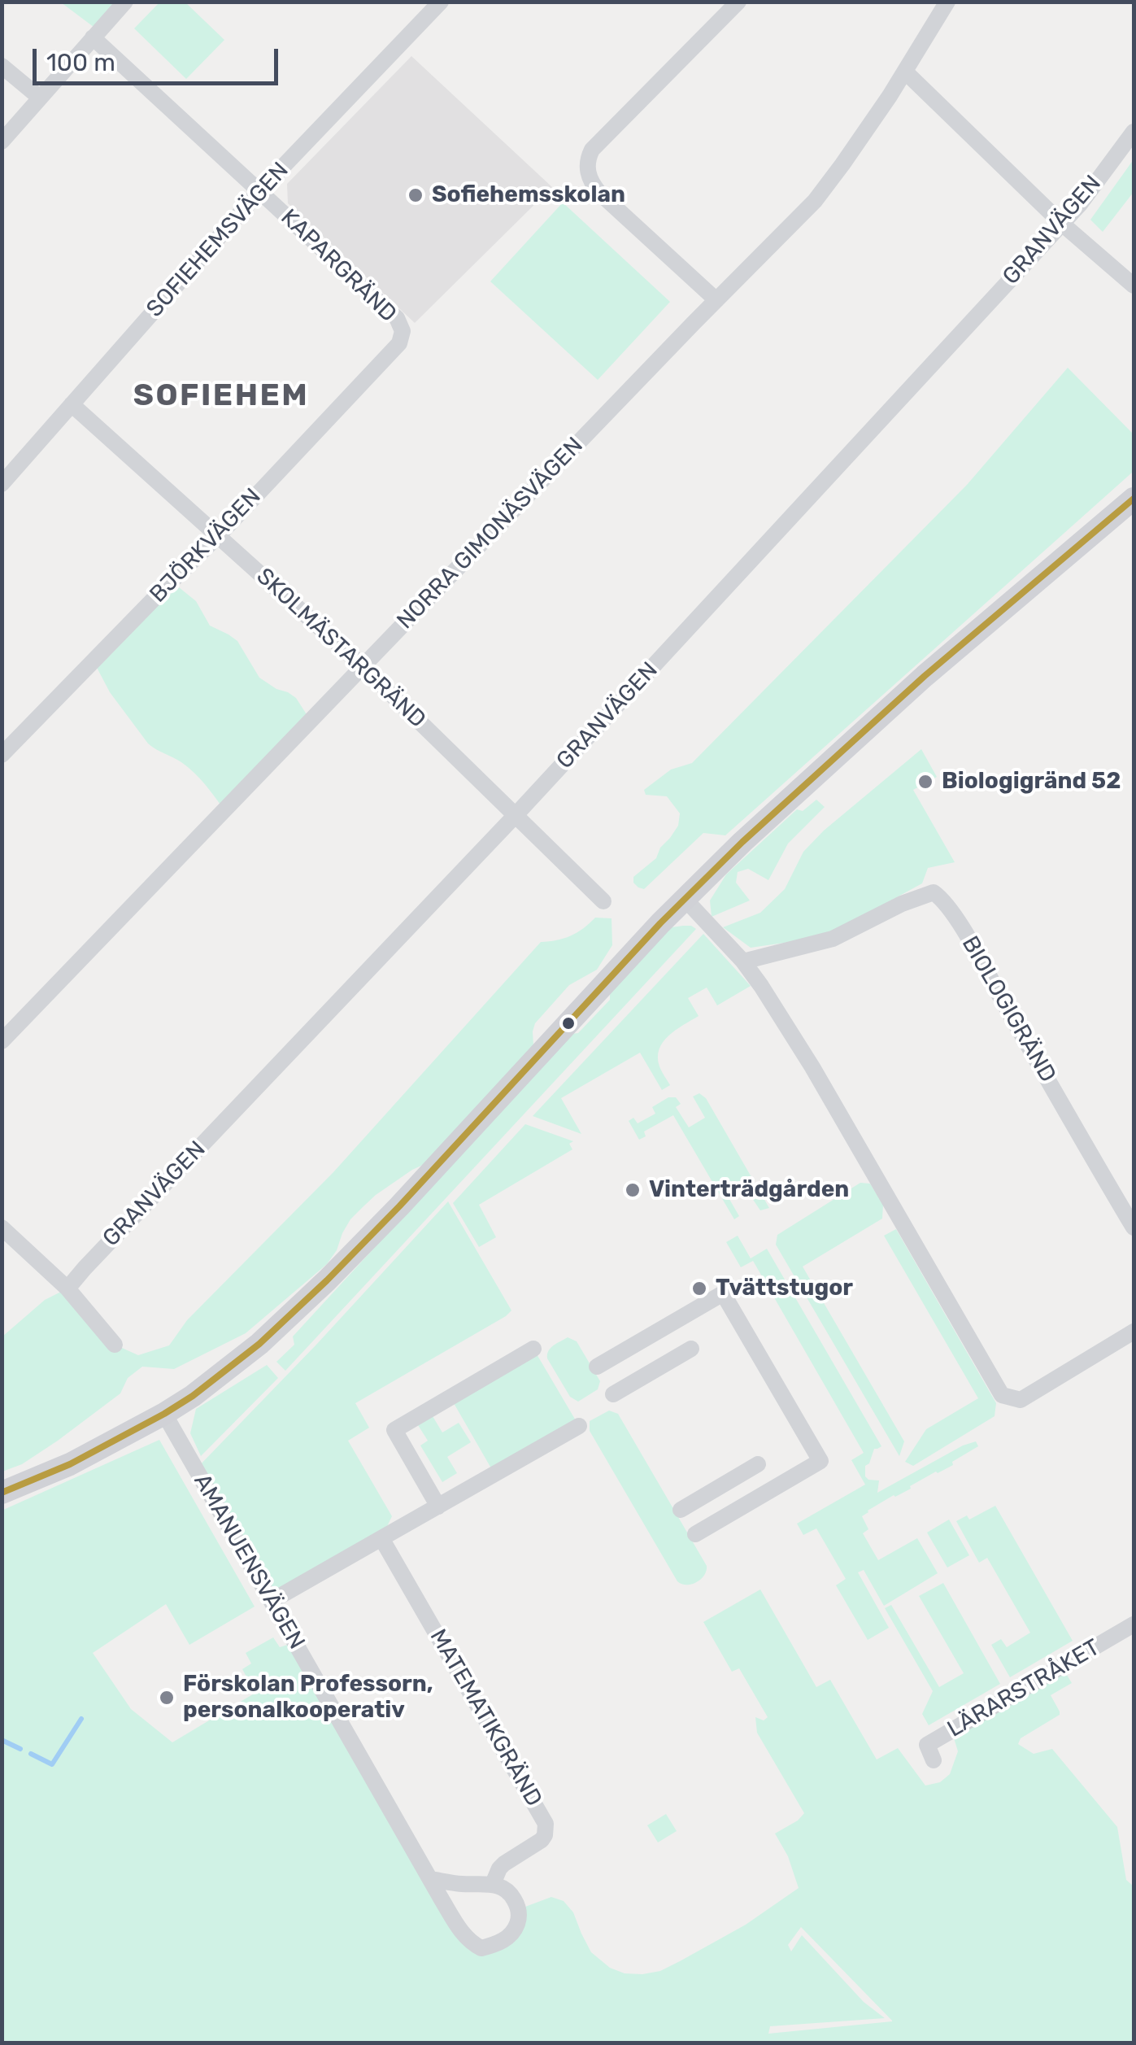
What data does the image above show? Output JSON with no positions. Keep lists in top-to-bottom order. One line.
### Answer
{"streets":{"street":["GRANVÄGEN","SOFIEHEMSVÄGEN","KAPARGRÄND","NORRA GIMONÄSVÄGEN","BJÖRKVÄGEN","SKOLMÄSTARGRÄND","BIOLOGIGRÄND","AMANUENSVÄGEN","LÄRARSTRÅKET","MATEMATIKGRÄND"]},"crossings":[["GRANVÄGEN","SKOLMÄSTARGRÄND"],["SOFIEHEMSVÄGEN","KAPARGRÄND"],["SOFIEHEMSVÄGEN","SKOLMÄSTARGRÄND"],["KAPARGRÄND","BJÖRKVÄGEN"],["NORRA GIMONÄSVÄGEN","SKOLMÄSTARGRÄND"],["BJÖRKVÄGEN","SKOLMÄSTARGRÄND"],["AMANUENSVÄGEN","MATEMATIKGRÄND"]],"districts":["SOFIEHEM"],"places":["Sofiehemsskolan","Biologigränd 52","Vinterträdgården","Tvättstugor","Förskolan Professorn, personalkooperativ"],"scale_bar":"100 m"}
